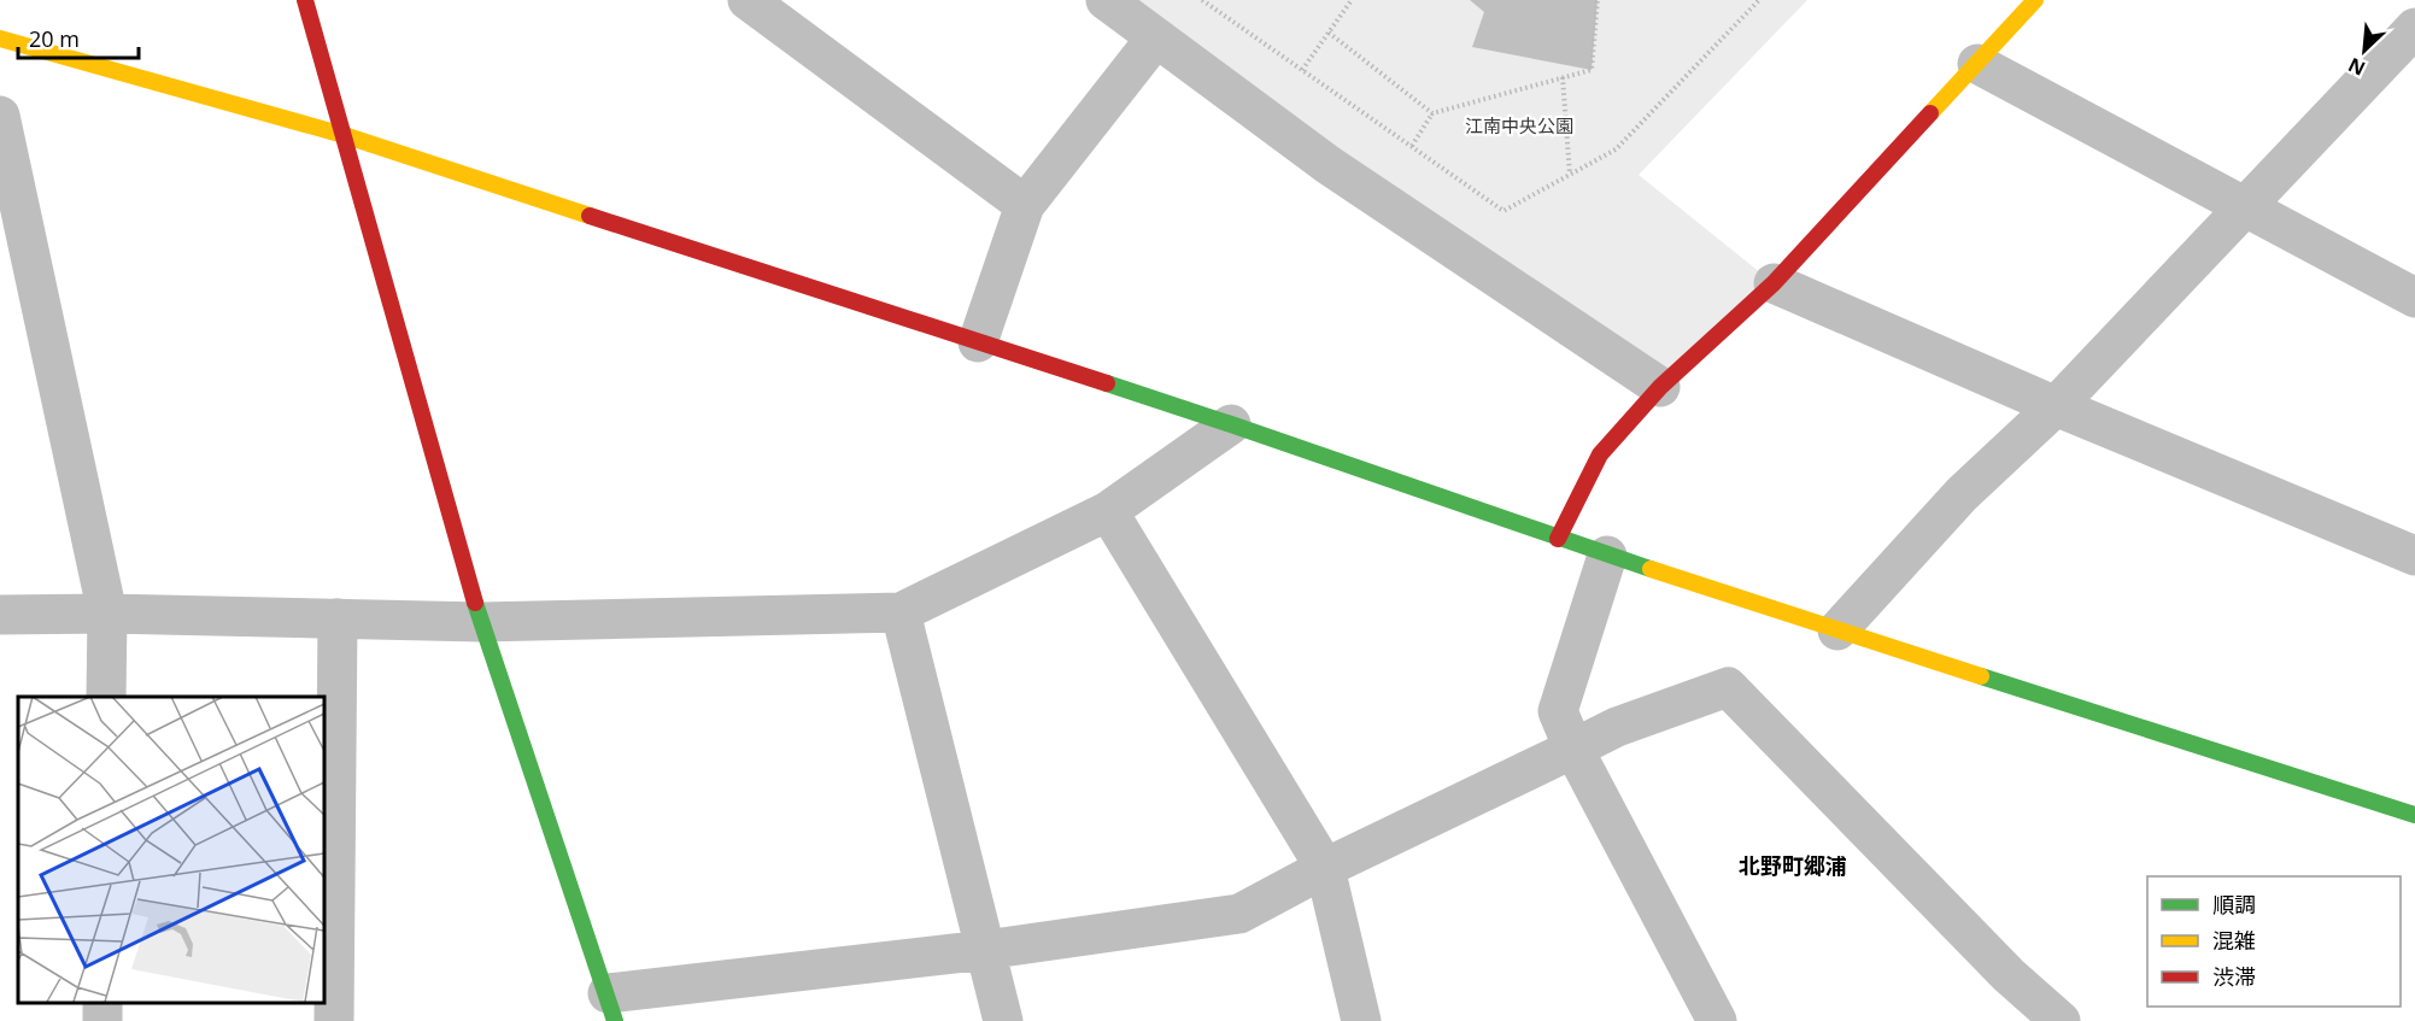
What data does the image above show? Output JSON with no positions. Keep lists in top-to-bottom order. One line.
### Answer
{"districts":["北野町郷浦"],"parks":["江南中央公園"],"legend":["順調","混雑","渋滞"],"scale_bar":"20 m","north":"bottom left"}
